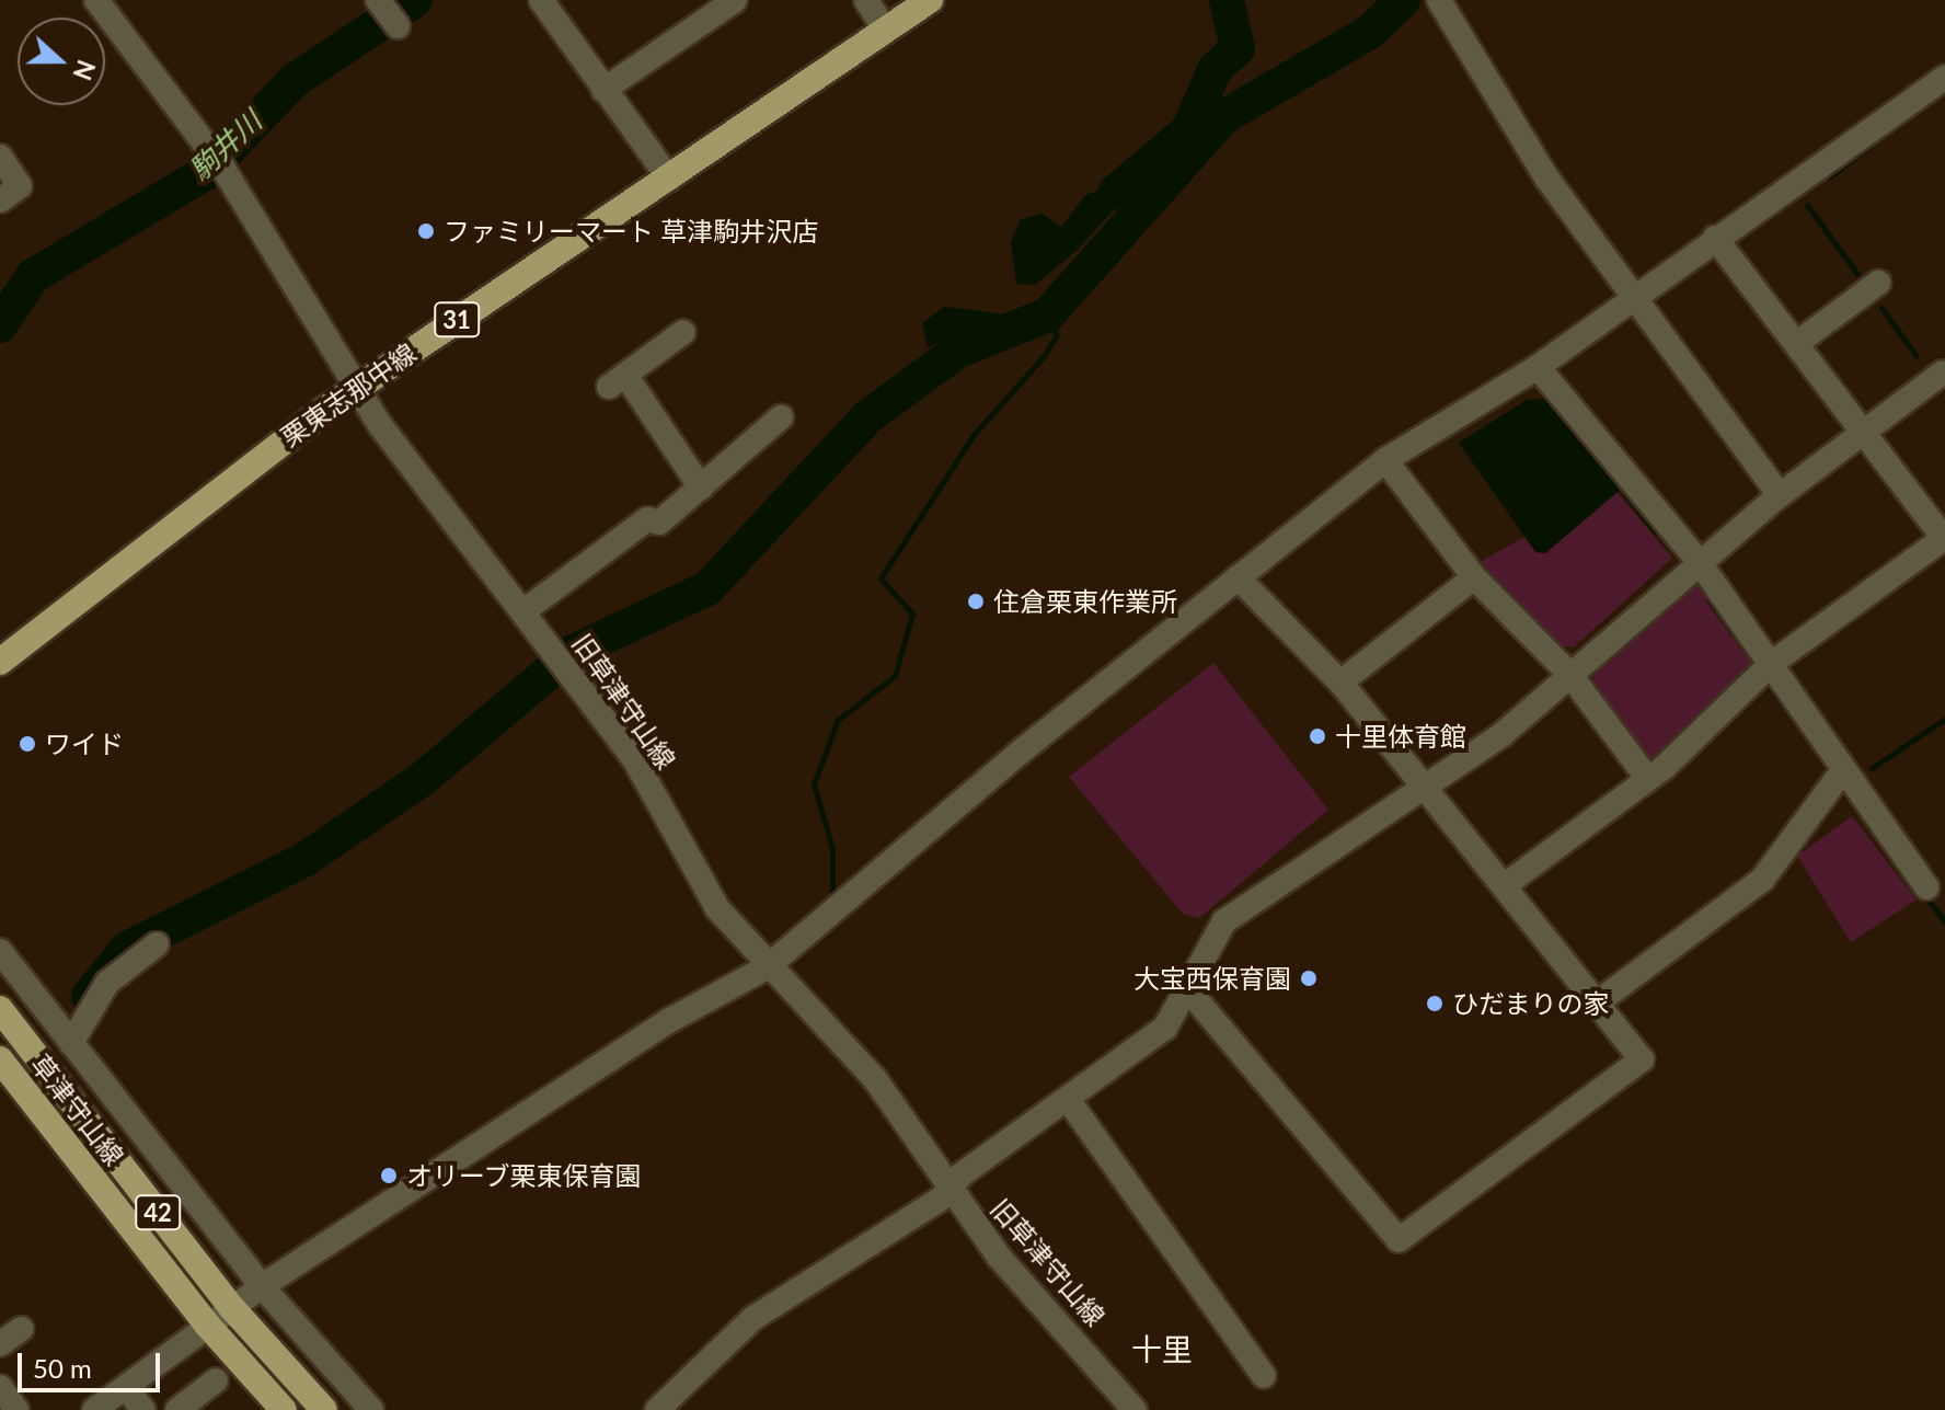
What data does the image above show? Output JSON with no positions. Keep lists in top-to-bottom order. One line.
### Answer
{"streets":{"main road":["31","栗東志那中線","草津守山線","42"],"street":["旧草津守山線"]},"crossings":[["栗東志那中線","旧草津守山線"]],"districts":["十里"],"water":["駒井川"],"places":["ファミリーマート 草津駒井沢店","住倉栗東作業所","十里体育館","ワイド","大宝西保育園","ひだまりの家","オリーブ栗東保育園"],"scale_bar":"50 m","north":"right"}
